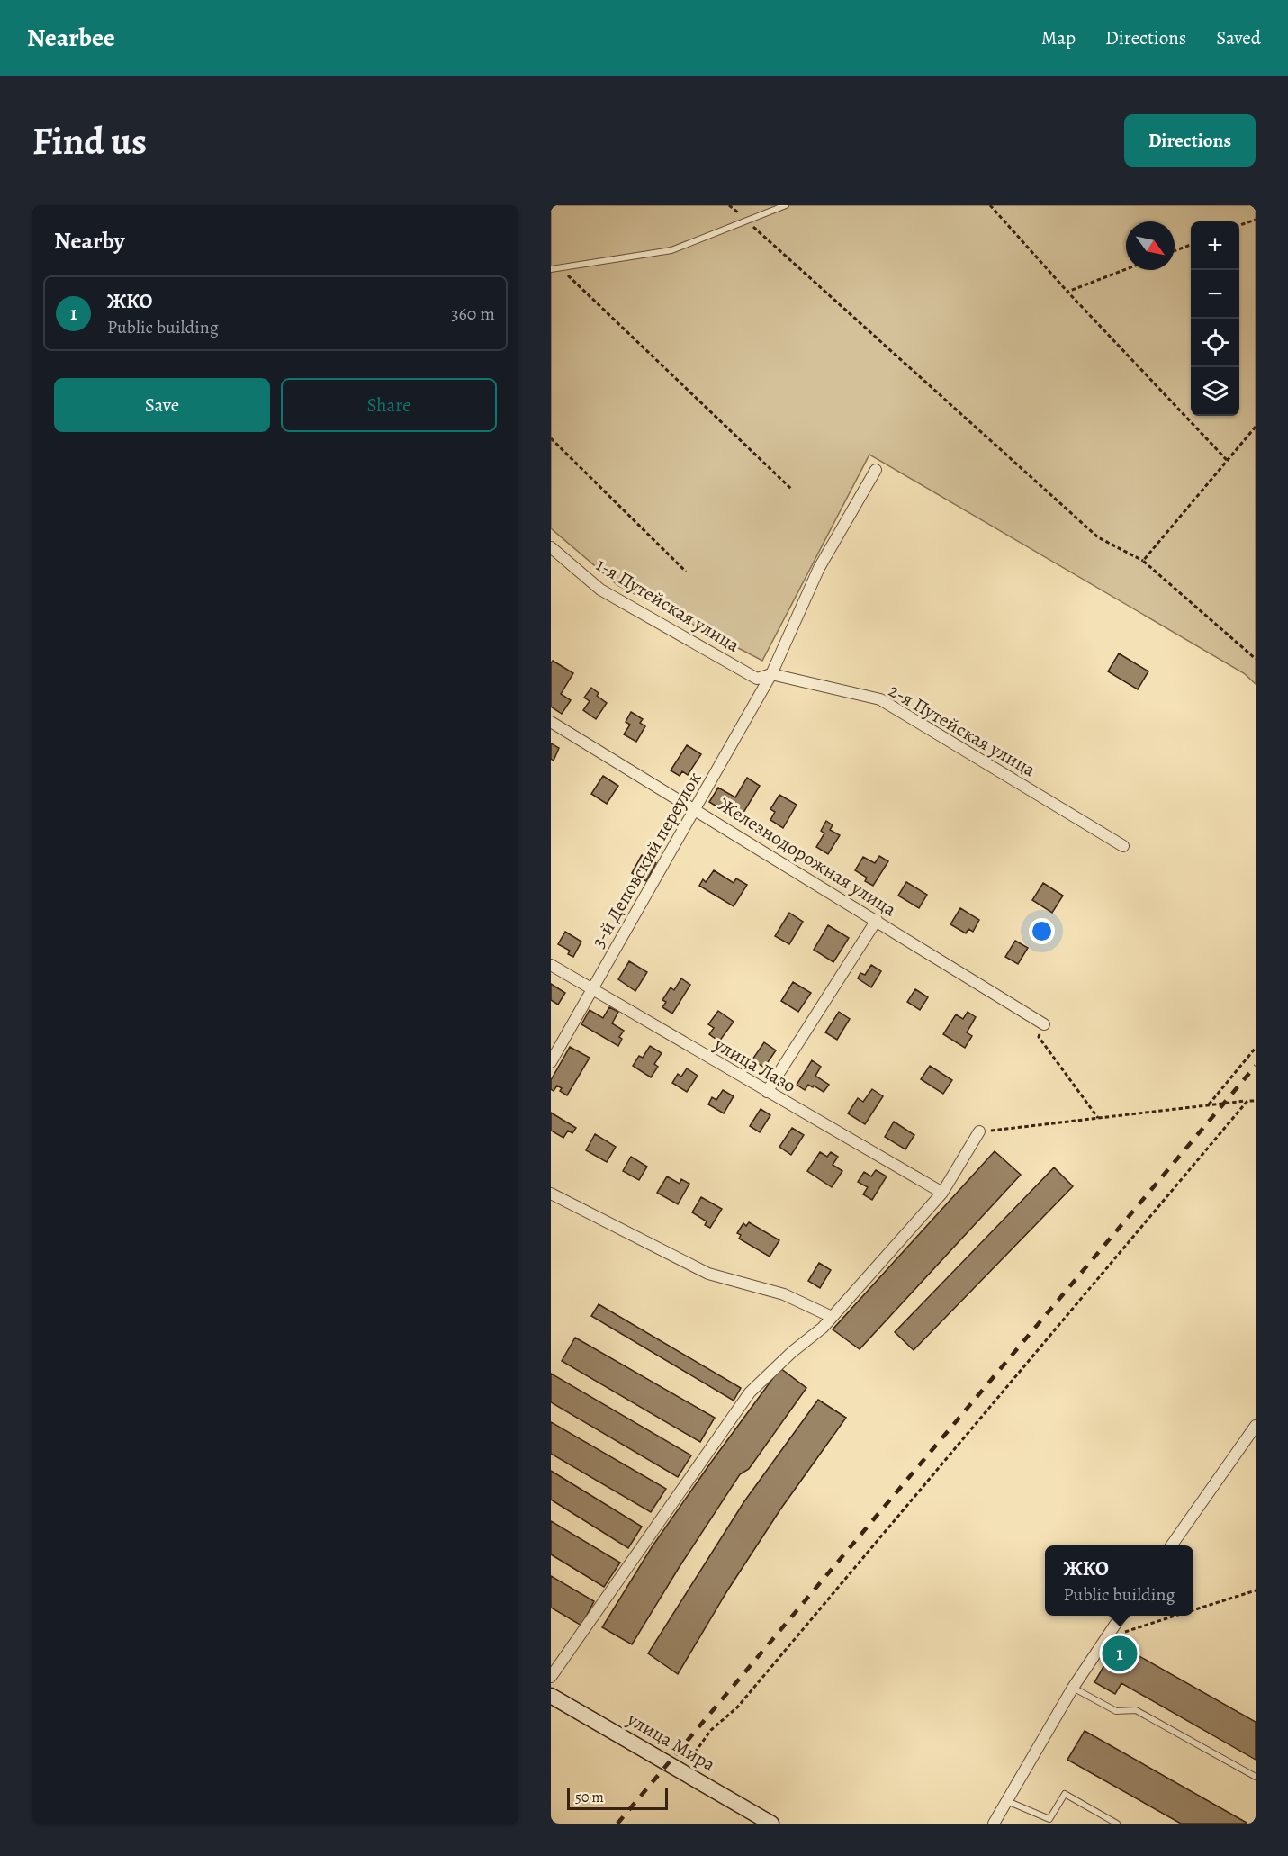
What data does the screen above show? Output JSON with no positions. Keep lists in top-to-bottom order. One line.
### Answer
{"streets":{"main road":["улица Мира"],"street":["1-я Путейская улица","2-я Путейская улица","Железнодорожная улица","3-й Деповский переулок","улица Лазо"]},"crossings":[["1-я Путейская улица","2-я Путейская улица"],["1-я Путейская улица","3-й Деповский переулок"],["2-я Путейская улица","3-й Деповский переулок"],["Железнодорожная улица","3-й Деповский переулок"],["3-й Деповский переулок","улица Лазо"]],"scale_bar":"50 m","north":"bottom right","page":{"header":"Nearbee","nav":["Map","Directions","Saved"],"buttons":["Directions",["Save","Share"]],"title":"Find us","heading":"Nearby","map_buttons":["+","−"],"list":[{"mark":"1","name":"ЖКО","note":"Public building","value":"360 m"}],"popup":["ЖКО","Public building"],"pins":"1","scale":"50 m"}}
